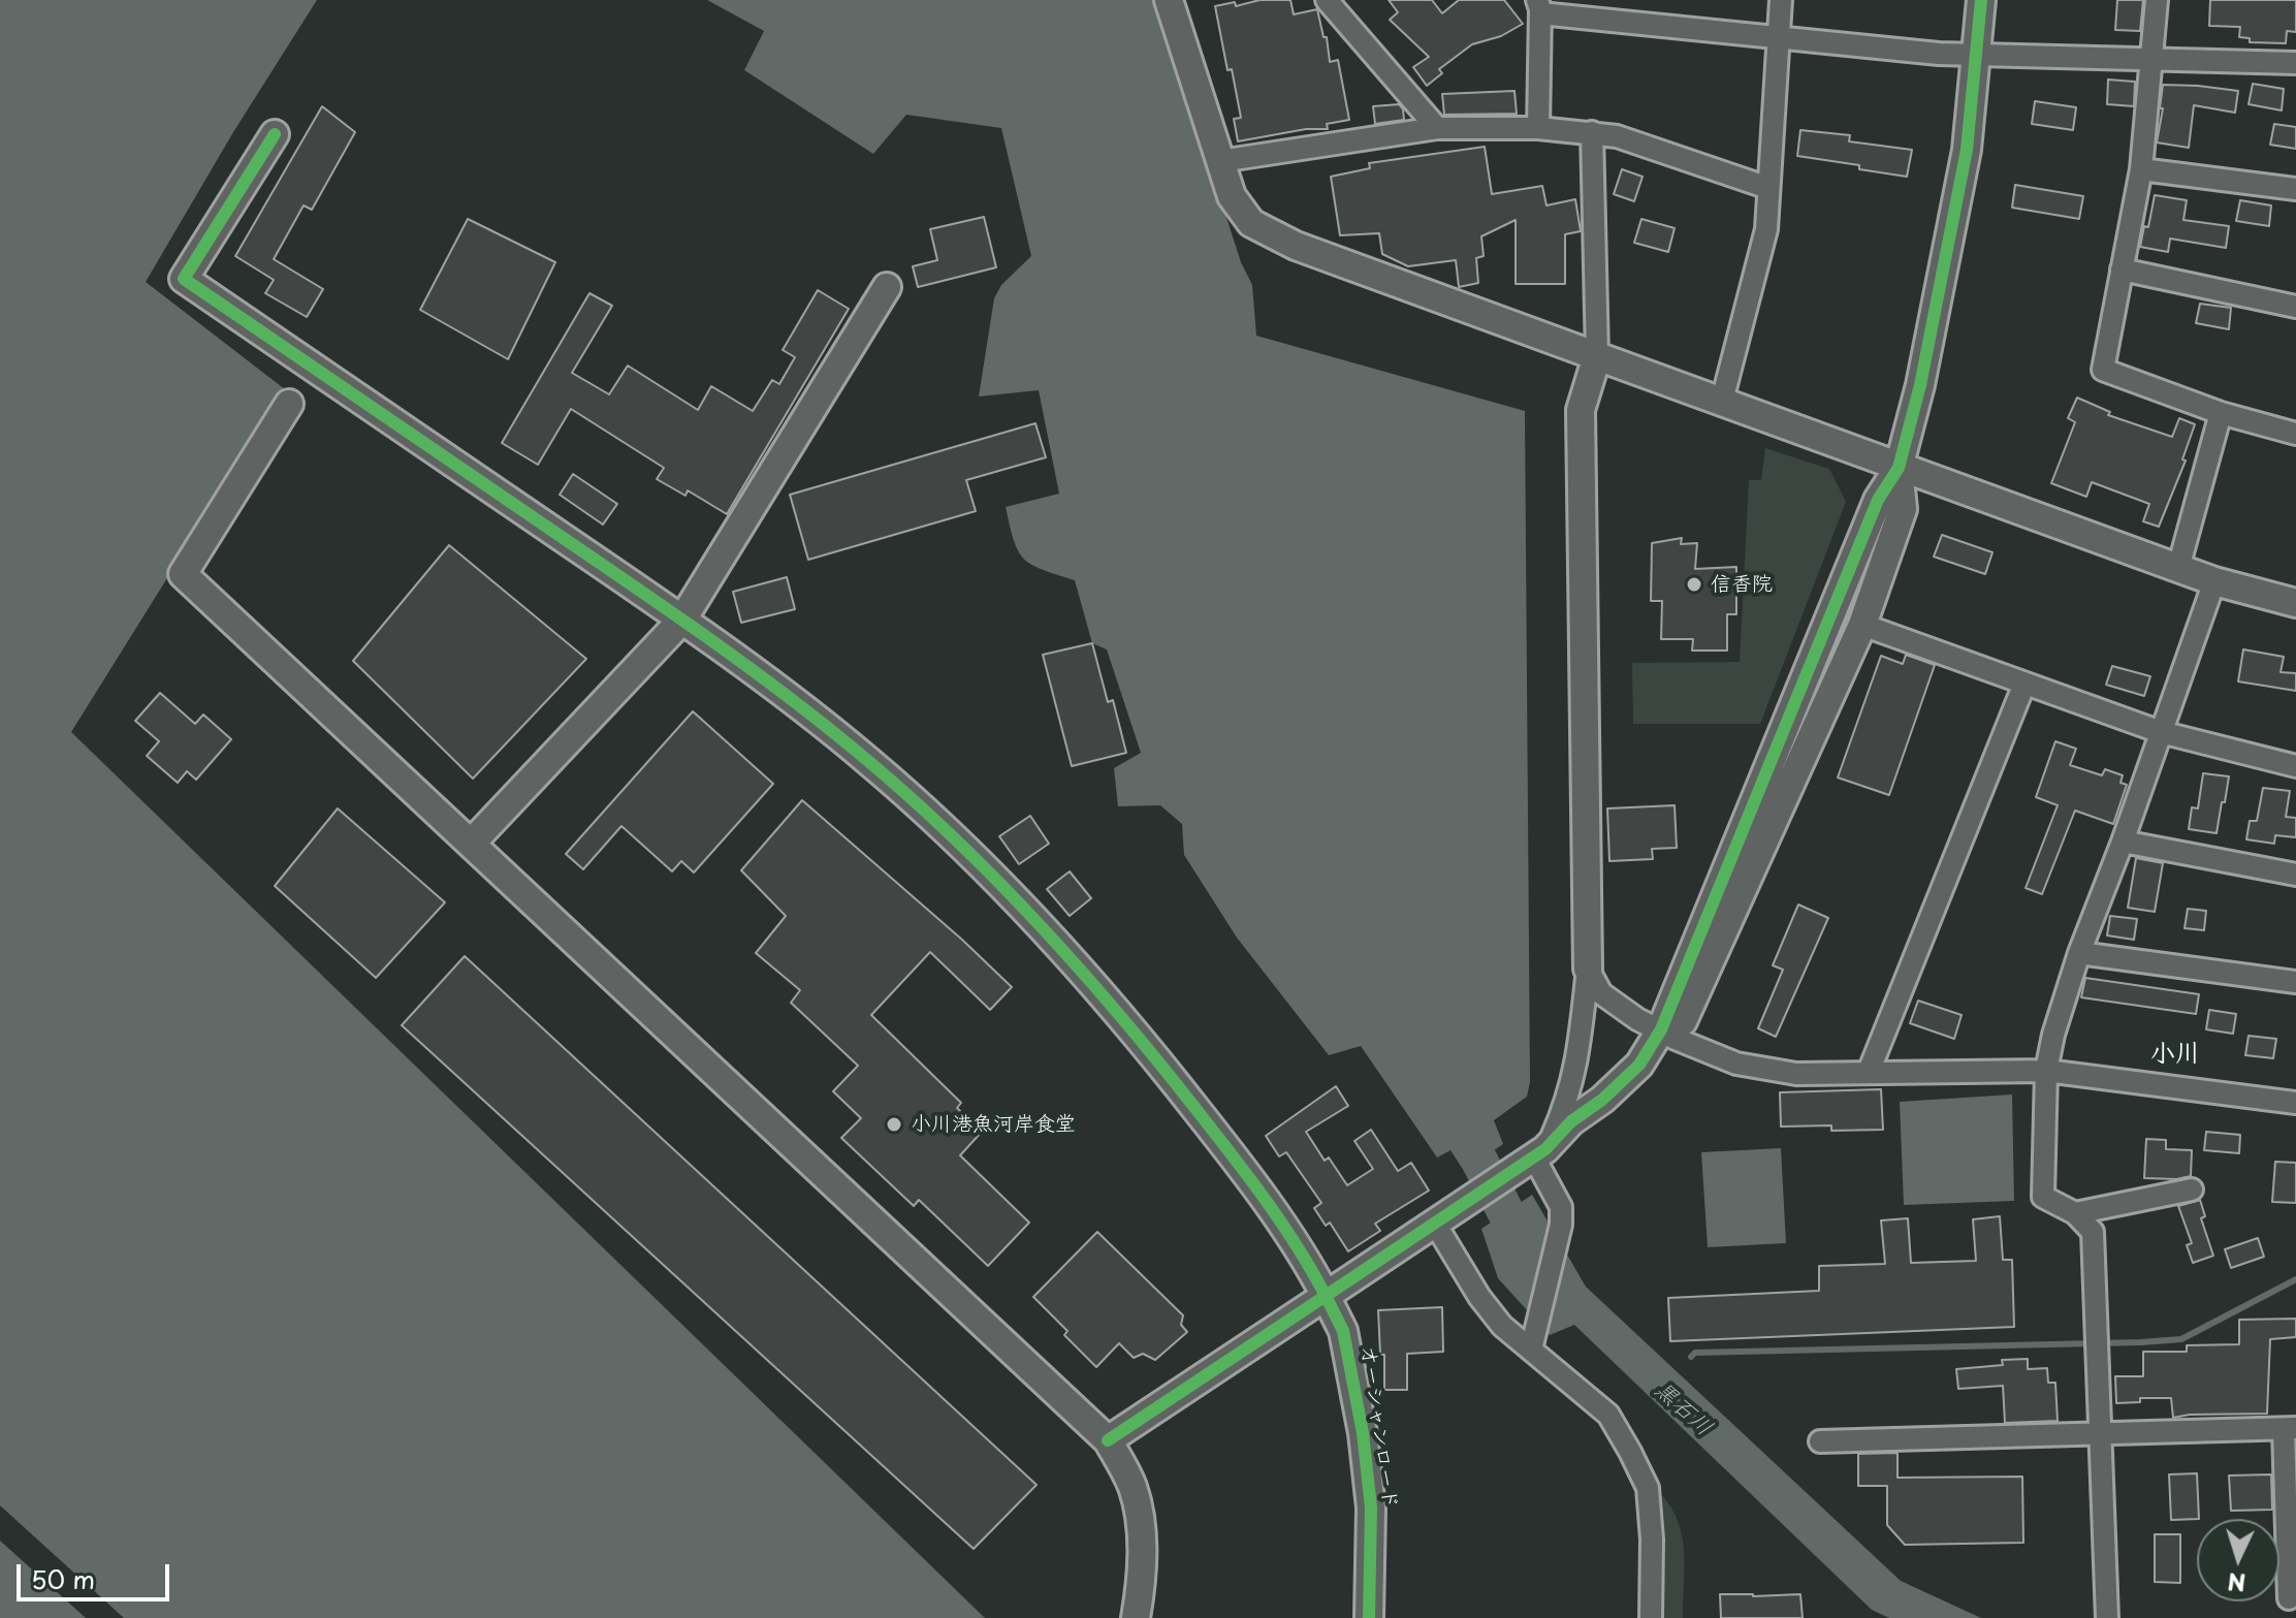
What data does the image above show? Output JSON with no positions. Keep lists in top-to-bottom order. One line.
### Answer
{"streets":{"street":["オーシャンロード"]},"districts":["小川"],"water":["黒石川"],"places":["信香院","小川港魚河岸食堂"],"scale_bar":"50 m","north":"bottom"}
